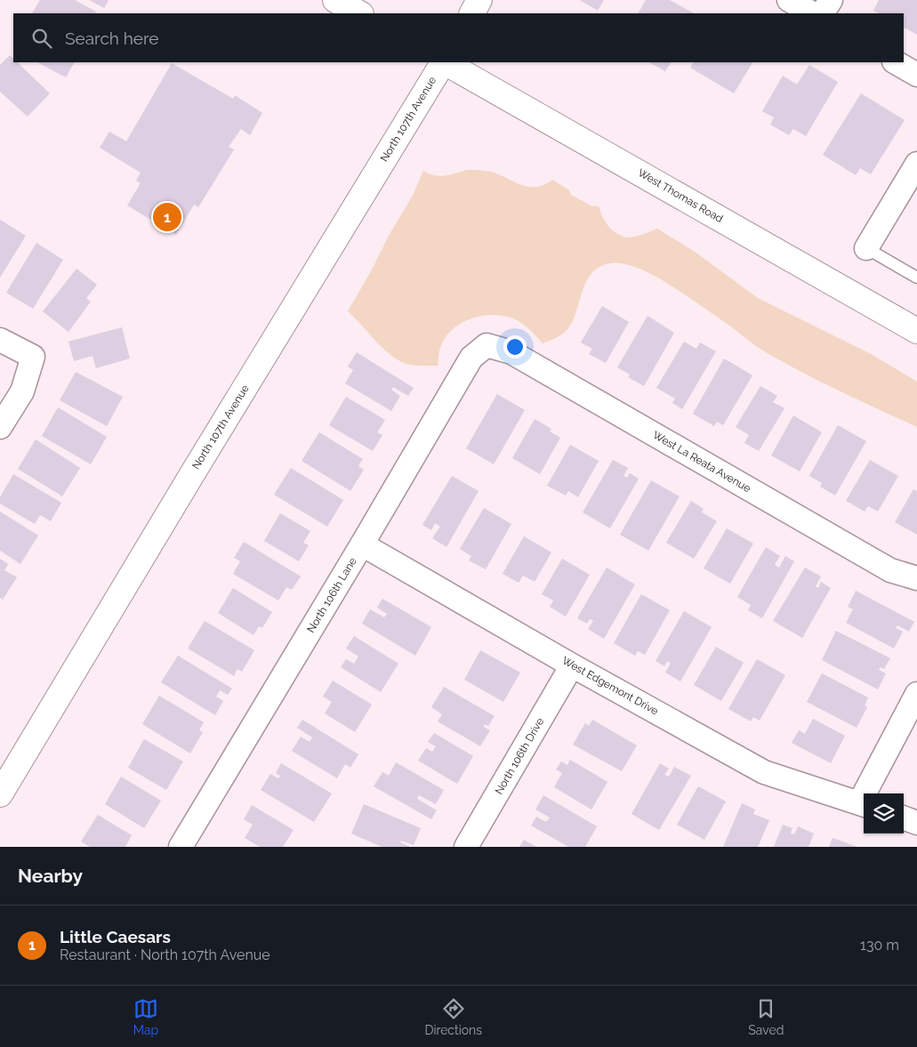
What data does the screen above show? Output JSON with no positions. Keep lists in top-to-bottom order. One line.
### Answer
{"streets":{"main road":["North 107th Avenue","West Thomas Road"],"street":["West La Reata Avenue","North 106th Lane","West Edgemont Drive","North 106th Drive"]},"crossings":[["West La Reata Avenue","North 106th Lane"],["North 106th Lane","West Edgemont Drive"],["West Edgemont Drive","North 106th Drive"]],"page":{"search":"Search here","pins":"1","heading":"Nearby","list":[{"mark":"1","name":"Little Caesars","note":"Restaurant · North 107th Avenue","value":"130 m"}],"nav":["Map","Directions","Saved"]}}
